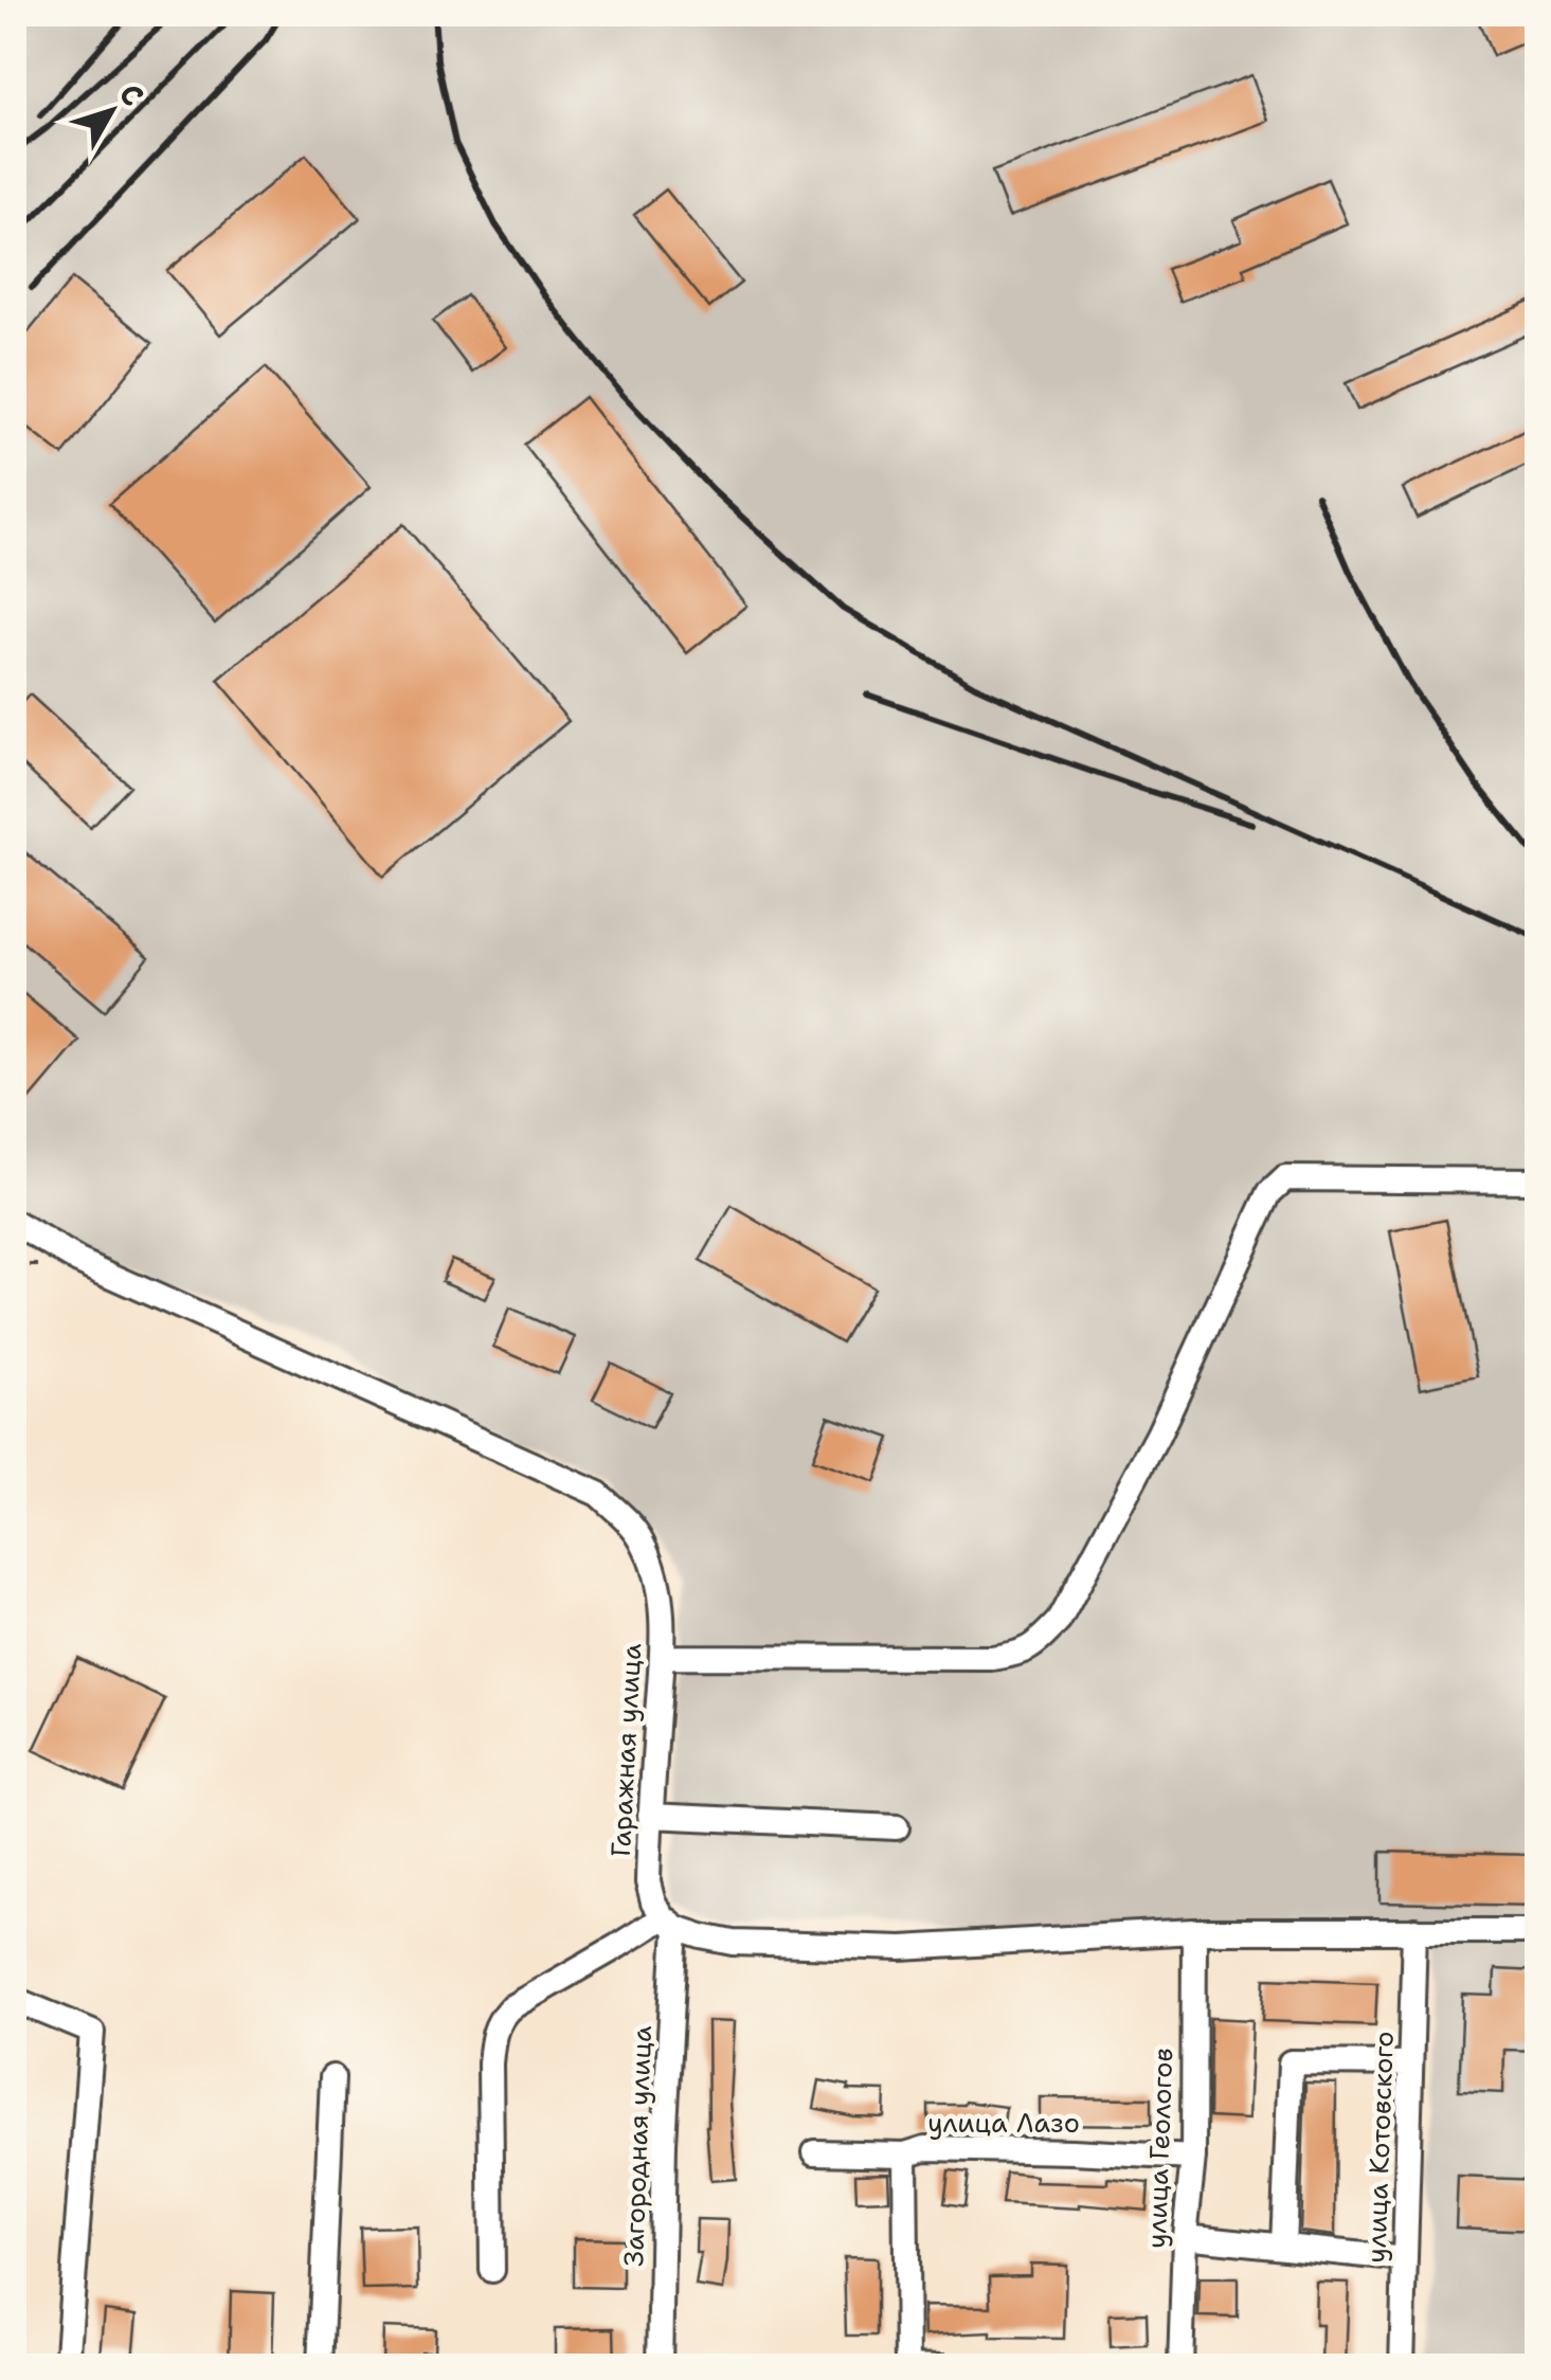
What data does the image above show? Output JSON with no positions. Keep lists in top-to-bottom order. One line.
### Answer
{"streets":{"street":["Гаражная улица","улица Лазо","Загородная улица","улица Котовского","улица Геологов"]},"crossings":[["Гаражная улица","Загородная улица"],["улица Лазо","улица Геологов"]],"north":"top right"}
